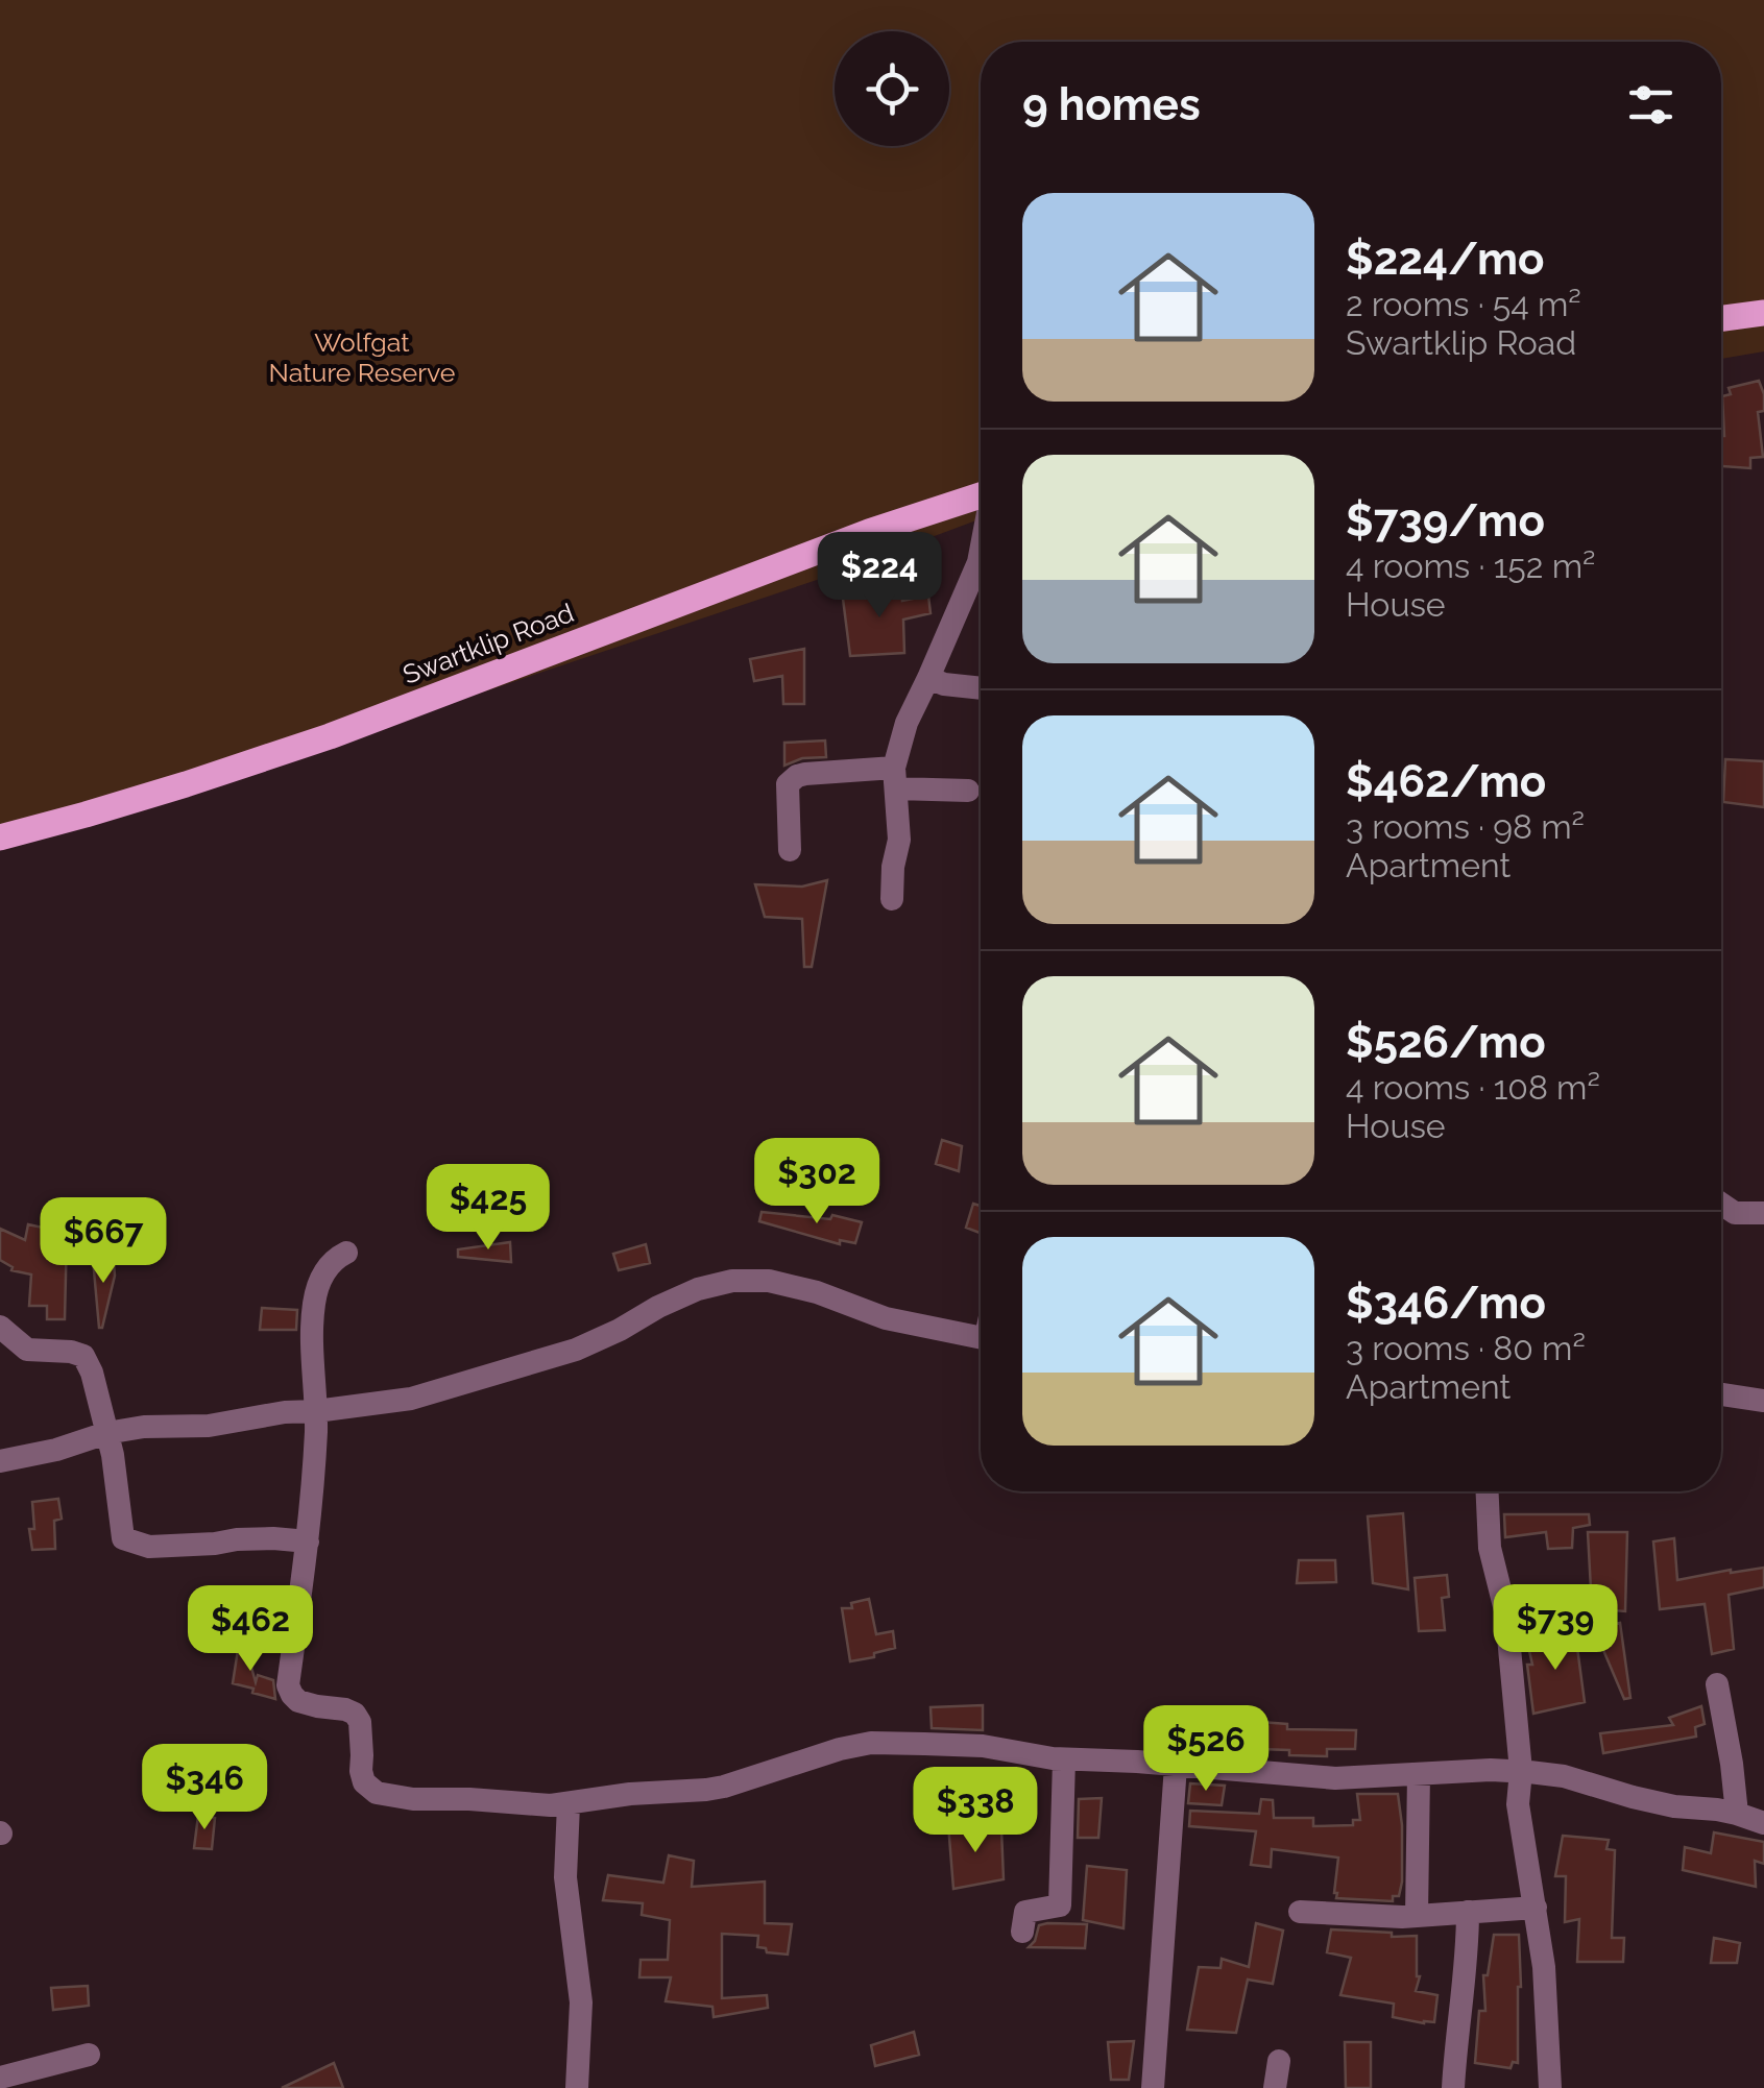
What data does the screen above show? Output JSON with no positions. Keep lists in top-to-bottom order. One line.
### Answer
{"streets":{"main road":["Swartklip Road"]},"parks":["Wolfgat Nature Reserve"],"page":{"heading":"9 homes","list":[{"name":"$224/mo","note":"2 rooms · 54 m² · Swartklip Road"},{"name":"$739/mo","note":"4 rooms · 152 m² · House"},{"name":"$462/mo","note":"3 rooms · 98 m² · Apartment"},{"name":"$526/mo","note":"4 rooms · 108 m² · House"},{"name":"$346/mo","note":"3 rooms · 80 m² · Apartment"}],"price":["$224","$302","$425","$667","$739","$462","$526","$346","$338"]}}
